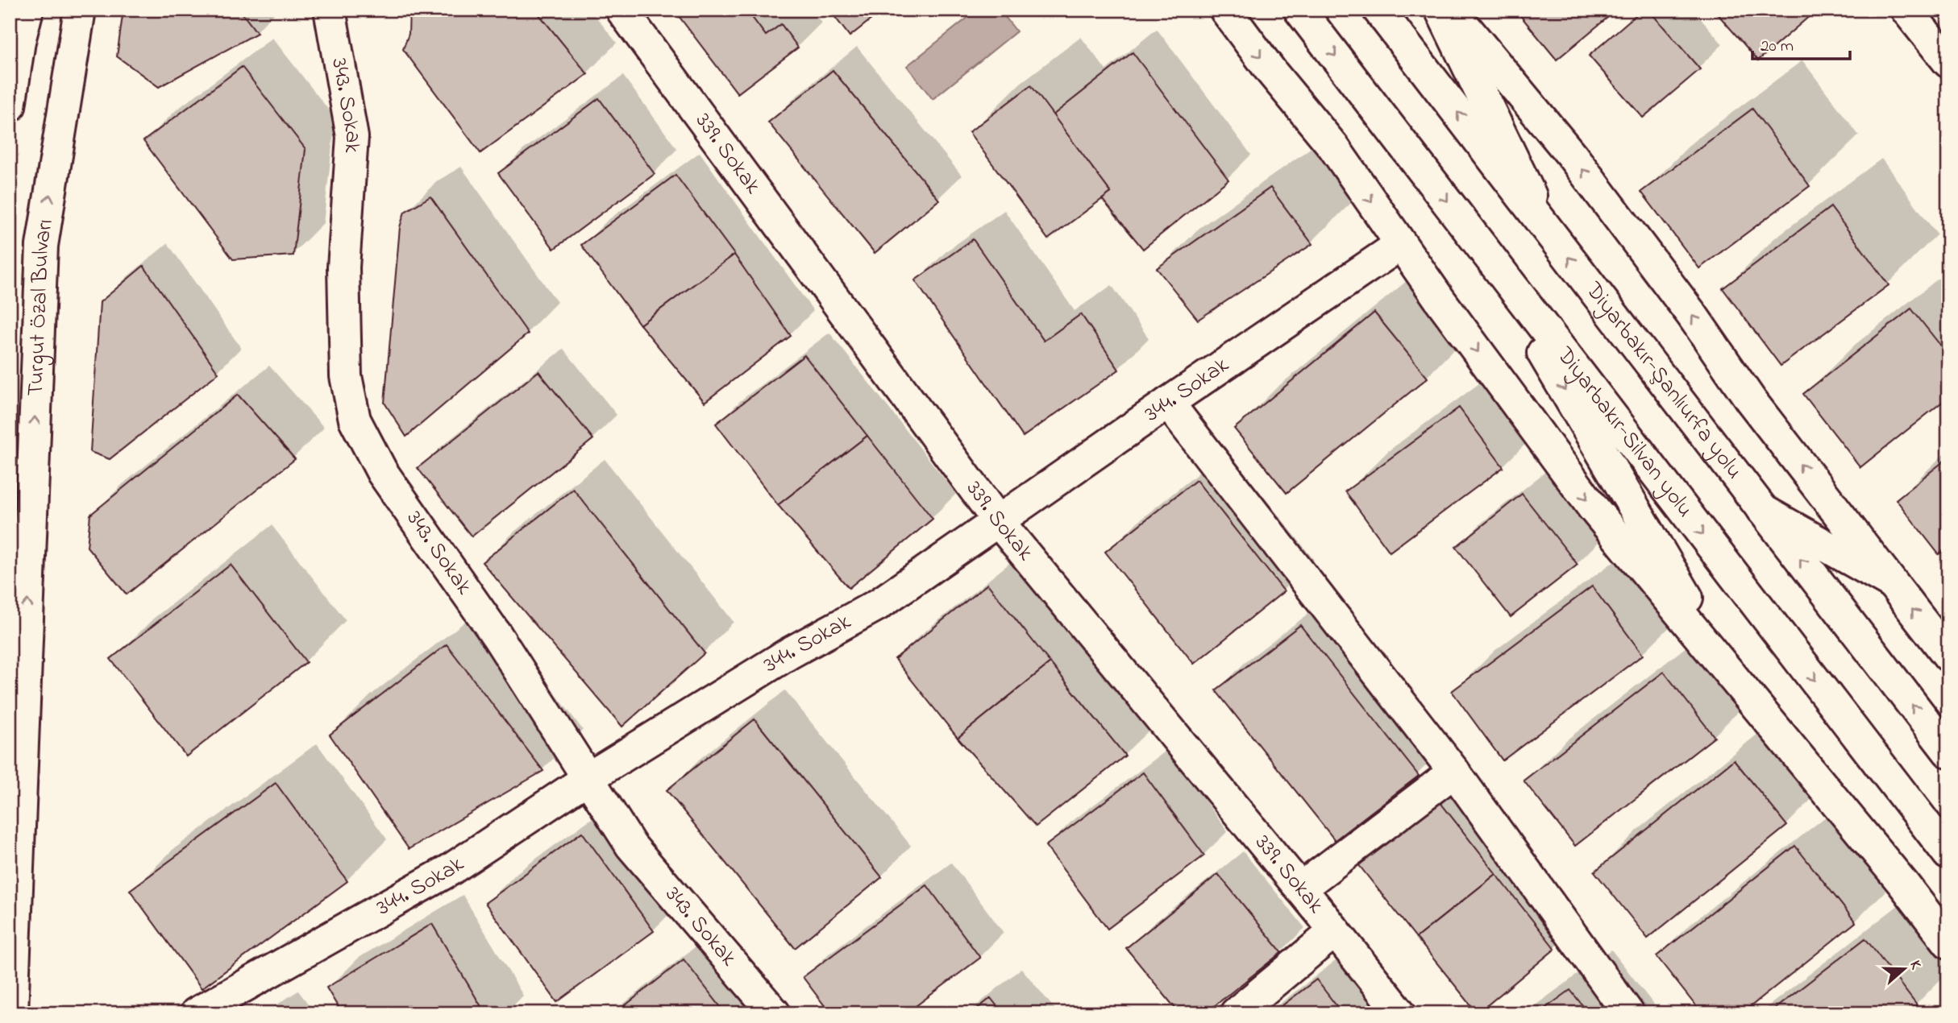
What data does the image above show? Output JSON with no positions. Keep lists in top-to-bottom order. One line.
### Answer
{"streets":{"main road":["343. Sokak","339. Sokak","Turgut Özal Bulvarı","Diyarbakır-Şanlıurfa yolu","344. Sokak","Diyarbakır-Silvan yolu"]},"crossings":[["343. Sokak","344. Sokak"],["339. Sokak","344. Sokak"]],"one_way":["Turgut Özal Bulvarı"],"scale_bar":"20 m","north":"right"}
